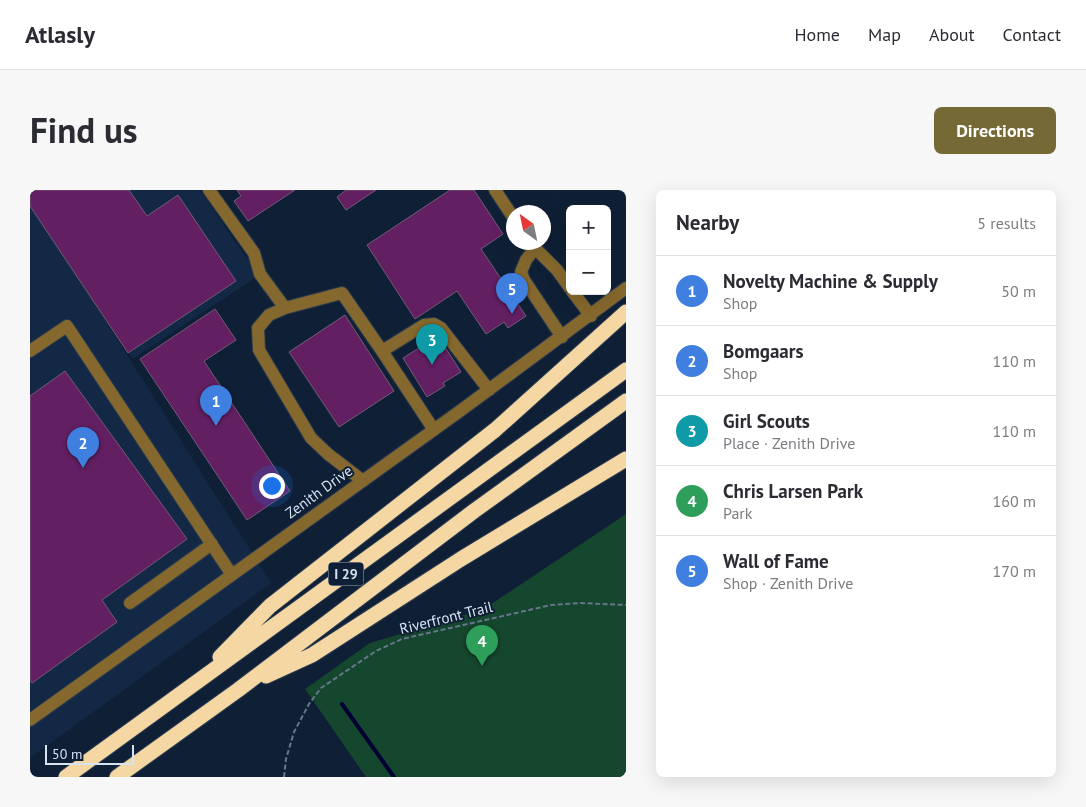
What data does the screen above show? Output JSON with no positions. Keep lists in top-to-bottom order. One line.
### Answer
{"streets":{"highway":["I 29"],"street":["Zenith Drive"],"path":["Riverfront Trail"]},"scale_bar":"50 m","north":"top left","page":{"header":"Atlasly","nav":["Home","Map","About","Contact"],"title":"Find us","buttons":"Directions","heading":["Nearby","5 results"],"map_buttons":["+","−"],"list":[{"mark":"1","name":"Novelty Machine & Supply","note":"Shop","value":"50 m"},{"mark":"2","name":"Bomgaars","note":"Shop","value":"110 m"},{"mark":"3","name":"Girl Scouts","note":"Place · Zenith Drive","value":"110 m"},{"mark":"4","name":"Chris Larsen Park","note":"Park","value":"160 m"},{"mark":"5","name":"Wall of Fame","note":"Shop · Zenith Drive","value":"170 m"}],"pins":["5","3","1","2","4"],"scale":"50 m"}}
